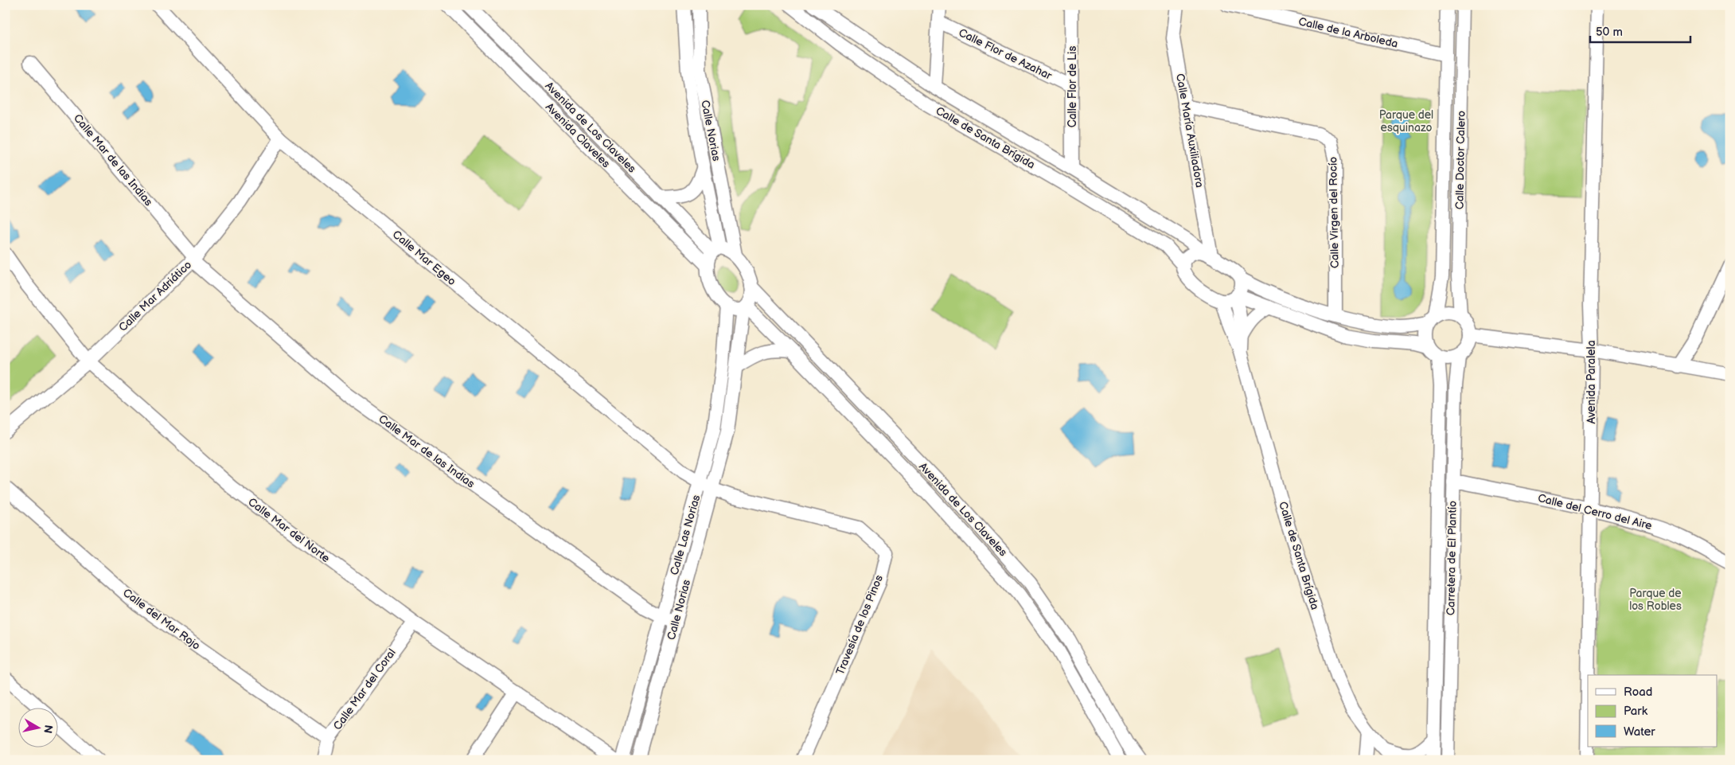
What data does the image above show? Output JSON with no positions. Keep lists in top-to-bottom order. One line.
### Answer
{"streets":{"street":["Calle de la Arboleda","Calle Flor de Azahar","Calle Flor de Lis","Avenida de Los Claveles","Calle Norias","Calle María Auxiliadora","Avenida Claveles","Calle de Santa Brígida","Calle Mar de las Indias","Calle Doctor Calero","Calle Virgen del Rocío","Calle Mar Egeo","Calle Mar Adriático","Avenida Paralela","Calle del Cerro del Aire","Calle Mar del Norte","Calle Las Norias","Carretera de El Plantío","Calle del Mar Rojo","Travesía de los Pinos","Calle Mar del Coral"]},"crossings":[["Calle de la Arboleda","Calle Doctor Calero"],["Calle Flor de Azahar","Calle Flor de Lis"],["Calle Flor de Lis","Calle de Santa Brígida"],["Avenida de Los Claveles","Calle Norias"],["Avenida de Los Claveles","Avenida Claveles"],["Avenida de Los Claveles","Calle Las Norias"],["Calle Norias","Avenida Claveles"],["Calle Norias","Calle Mar de las Indias"],["Calle Norias","Calle Mar Egeo"],["Calle Norias","Calle Las Norias"],["Calle Norias","Travesía de los Pinos"],["Calle María Auxiliadora","Calle de Santa Brígida"],["Calle María Auxiliadora","Calle Virgen del Rocío"],["Avenida Claveles","Calle Las Norias"],["Calle de Santa Brígida","Carretera de El Plantío"],["Calle Mar de las Indias","Calle Mar Adriático"],["Calle Mar de las Indias","Calle Las Norias"],["Calle Doctor Calero","Carretera de El Plantío"],["Calle Mar Egeo","Calle Mar Adriático"],["Calle Mar Egeo","Calle Las Norias"],["Calle Mar Egeo","Travesía de los Pinos"],["Calle Mar Adriático","Calle Mar del Norte"],["Avenida Paralela","Calle del Cerro del Aire"],["Calle del Cerro del Aire","Carretera de El Plantío"],["Calle Mar del Norte","Calle Mar del Coral"],["Calle del Mar Rojo","Calle Mar del Coral"]],"parks":["Parque del esquinazo","Parque de los Robles"],"legend":["Road","Park","Water"],"scale_bar":"50 m","north":"right"}
